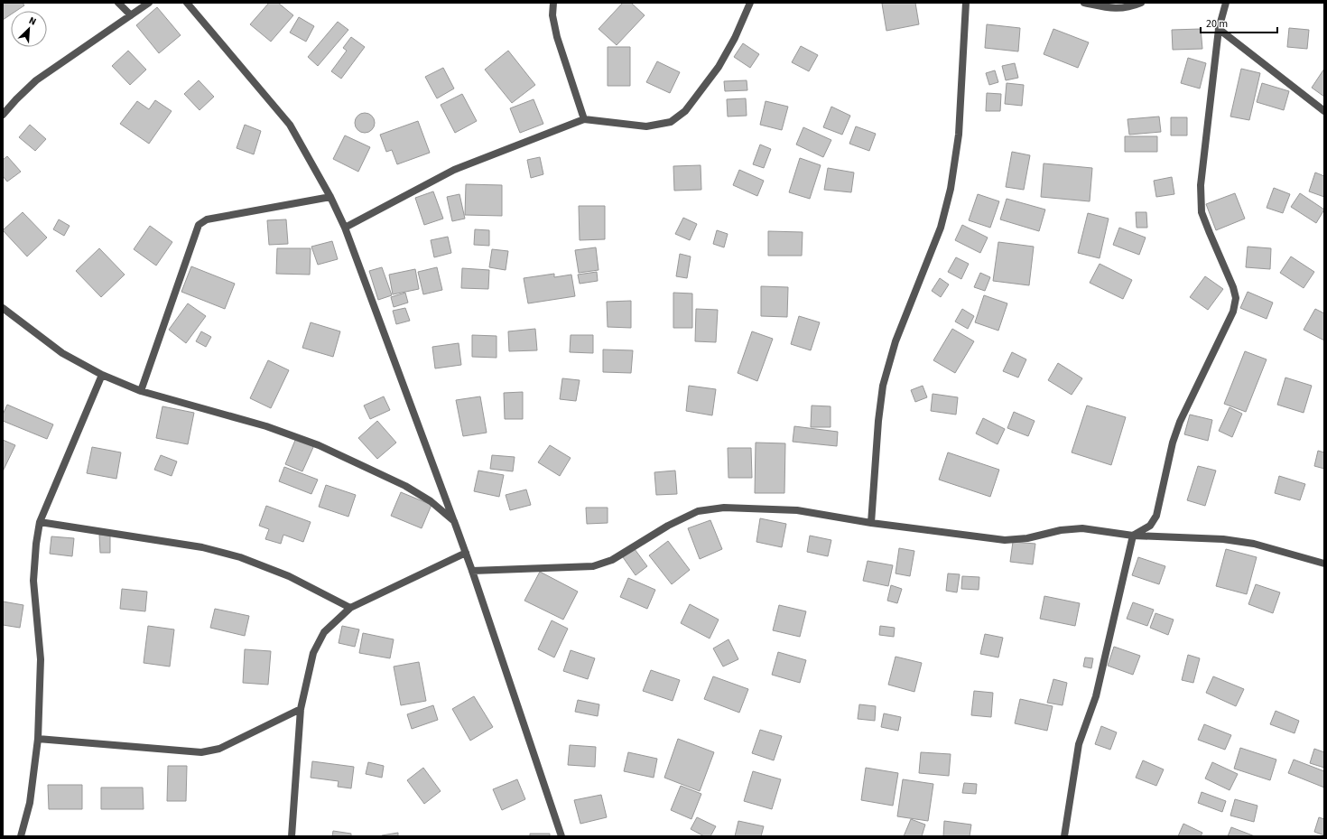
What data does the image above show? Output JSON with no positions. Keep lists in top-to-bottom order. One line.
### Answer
{"scale_bar":"20 m","north":"top right"}
